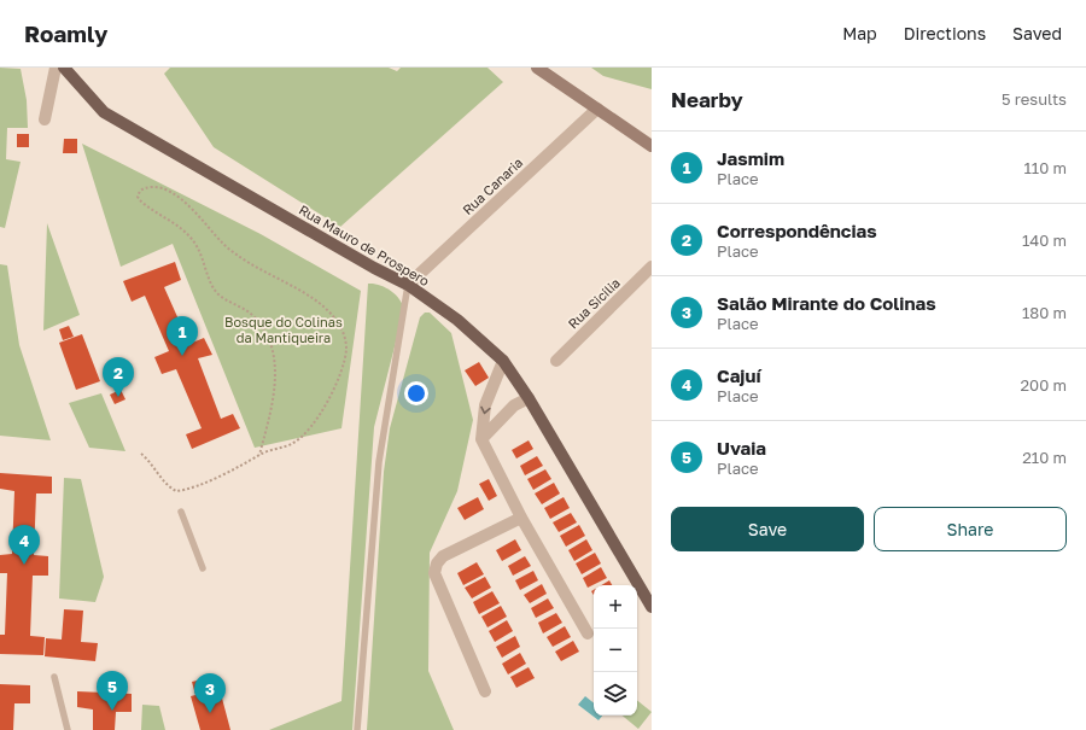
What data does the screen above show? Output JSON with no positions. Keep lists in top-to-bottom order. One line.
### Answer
{"streets":{"main road":["Rua Mauro de Prospero"],"street":["Rua Canaria","Rua Sicilia"]},"crossings":[["Rua Canaria","Rua Mauro de Prospero"]],"parks":["Bosque do Colinas da Mantiqueira"],"page":{"header":"Roamly","nav":["Map","Directions","Saved"],"heading":["Nearby","5 results"],"list":[{"mark":"1","name":"Jasmim","note":"Place","value":"110 m"},{"mark":"2","name":"Correspondências","note":"Place","value":"140 m"},{"mark":"3","name":"Salão Mirante do Colinas","note":"Place","value":"180 m"},{"mark":"4","name":"Cajuí","note":"Place","value":"200 m"},{"mark":"5","name":"Uvaia","note":"Place","value":"210 m"}],"pins":["1","2","4","5","3"],"buttons":["Save","Share"],"map_buttons":["+","−"]}}
